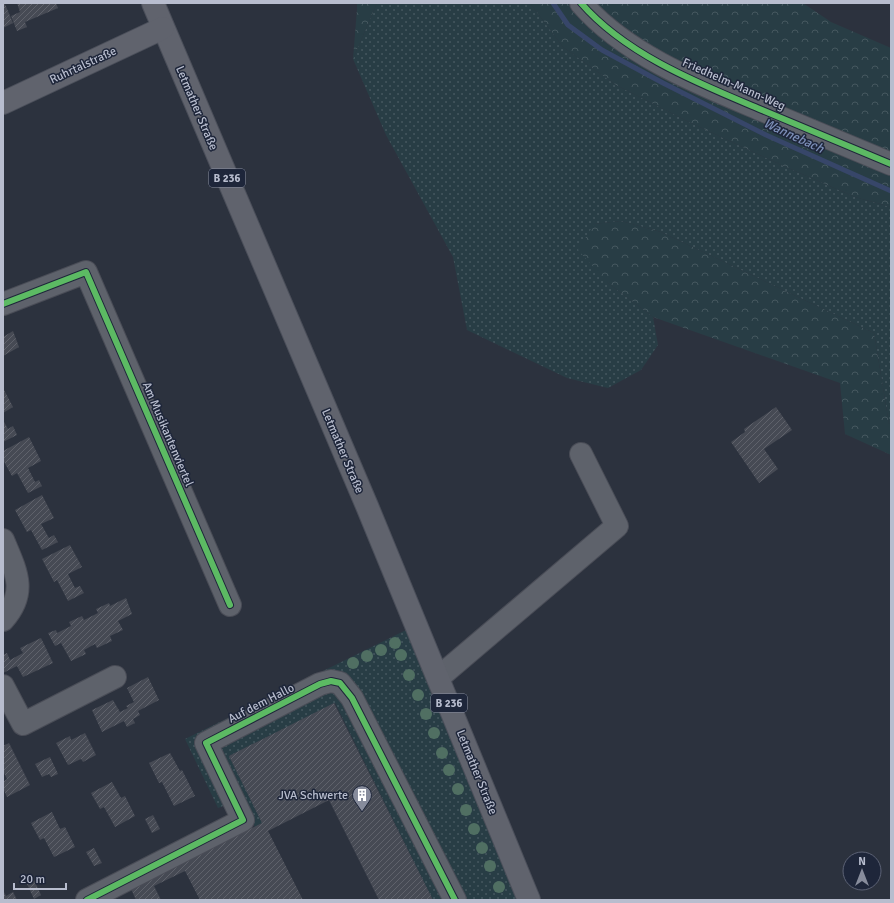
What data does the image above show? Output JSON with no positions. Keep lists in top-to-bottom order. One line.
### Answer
{"streets":{"main road":["Ruhrtalstraße","Letmather Straße","B 236"],"street":["Friedhelm-Mann-Weg","Am Musikantenviertel","Auf dem Hallo"]},"crossings":[["Ruhrtalstraße","Letmather Straße"]],"water":["Wannebach"],"places":{"building":["JVA Schwerte"]},"scale_bar":"20 m","north":"top"}
